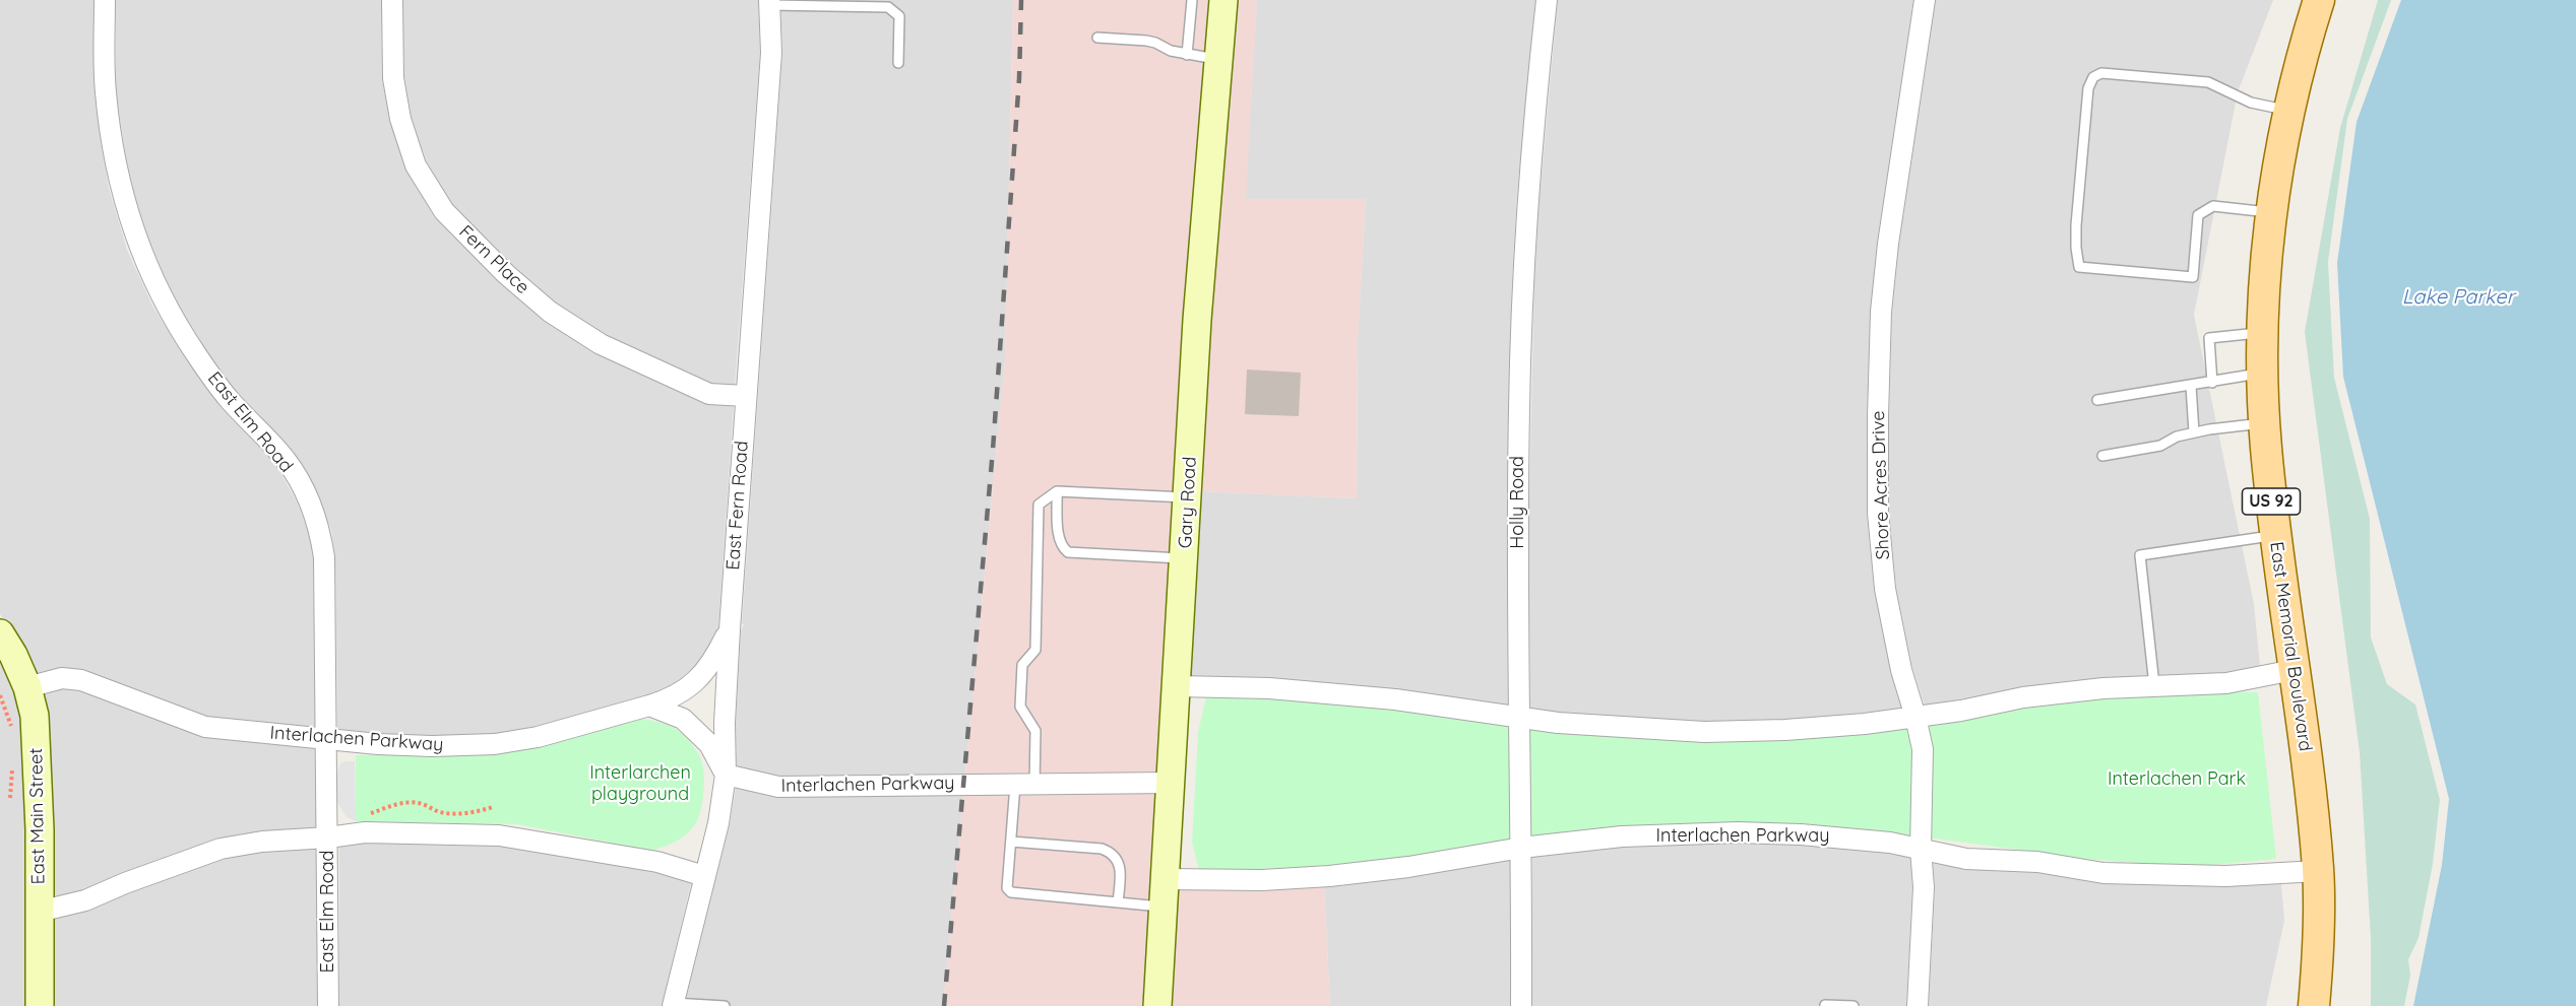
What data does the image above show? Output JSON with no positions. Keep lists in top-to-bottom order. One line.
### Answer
{"streets":{"main road":["US 92","Gary Road","East Memorial Boulevard","East Main Street"],"street":["Fern Place","East Elm Road","Shore Acres Drive","Holly Road","East Fern Road","Interlachen Parkway"]},"crossings":[["Fern Place","East Fern Road"],["East Elm Road","Interlachen Parkway"],["Shore Acres Drive","Interlachen Parkway"],["Gary Road","Interlachen Parkway"],["Holly Road","Interlachen Parkway"],["East Fern Road","Interlachen Parkway"],["East Memorial Boulevard","Interlachen Parkway"],["Interlachen Parkway","East Main Street"]],"water":["Lake Parker"],"parks":["Interlarchen playground","Interlachen Park"]}
